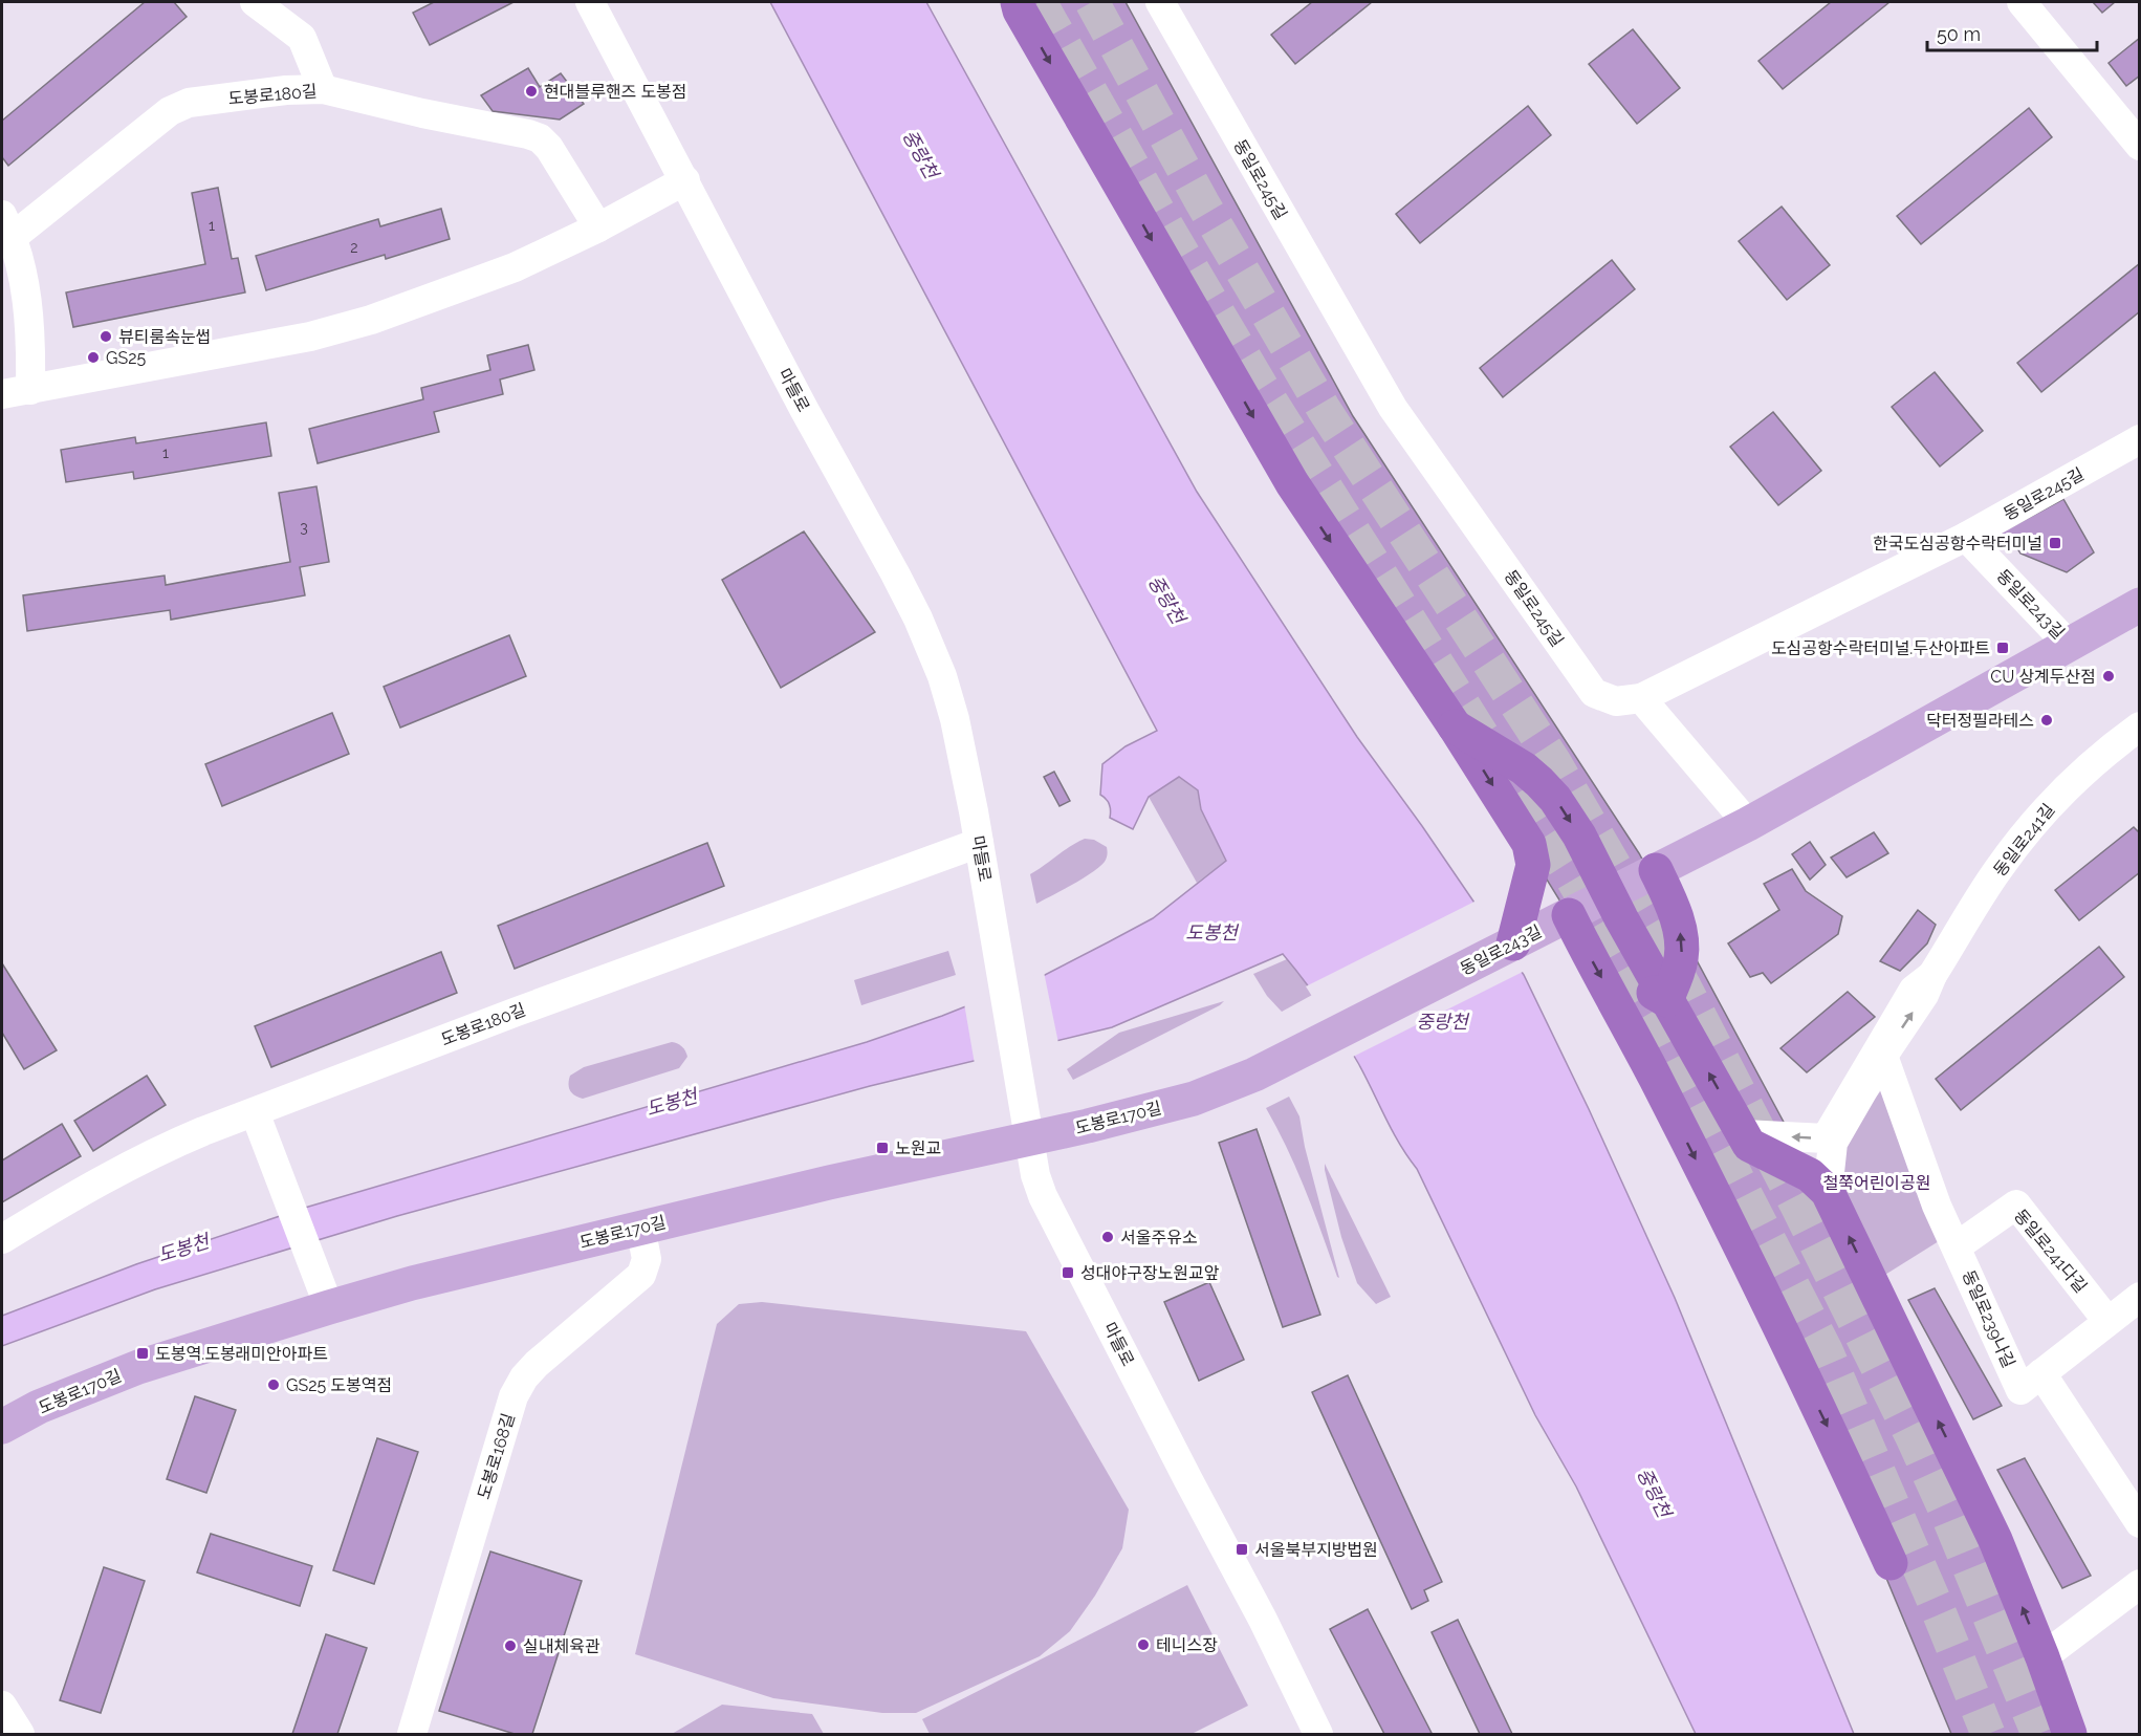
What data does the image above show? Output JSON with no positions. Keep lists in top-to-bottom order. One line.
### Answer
{"streets":{"main road":["동일로243길","도봉로170길"],"street":["도봉로180길","동일로245길","마들로","동일로241길","동일로241다길","동일로239나길","도봉로168길"]},"crossings":[["도봉로180길","마들로"],["동일로245길","동일로243길"],["마들로","도봉로170길"],["동일로243길","도봉로170길"],["동일로241길","동일로239나길"],["도봉로170길","도봉로168길"],["동일로241다길","동일로239나길"]],"water":["중랑천","도봉천"],"parks":["철쭉어린이공원"],"places":{"other":["현대블루핸즈 도봉점","뷰티룸속눈썹","GS25","CU 상계두산점","닥터정필라테스","서울주유소","GS25 도봉역점","테니스장","실내체육관"],"transit":["한국도심공항수락터미널","도심공항수락터미널.두산아파트","노원교","성대야구장노원교앞","도봉역.도봉래미안아파트","서울북부지방법원"]},"house_numbers":["1","2","1","3"],"scale_bar":"50 m"}
